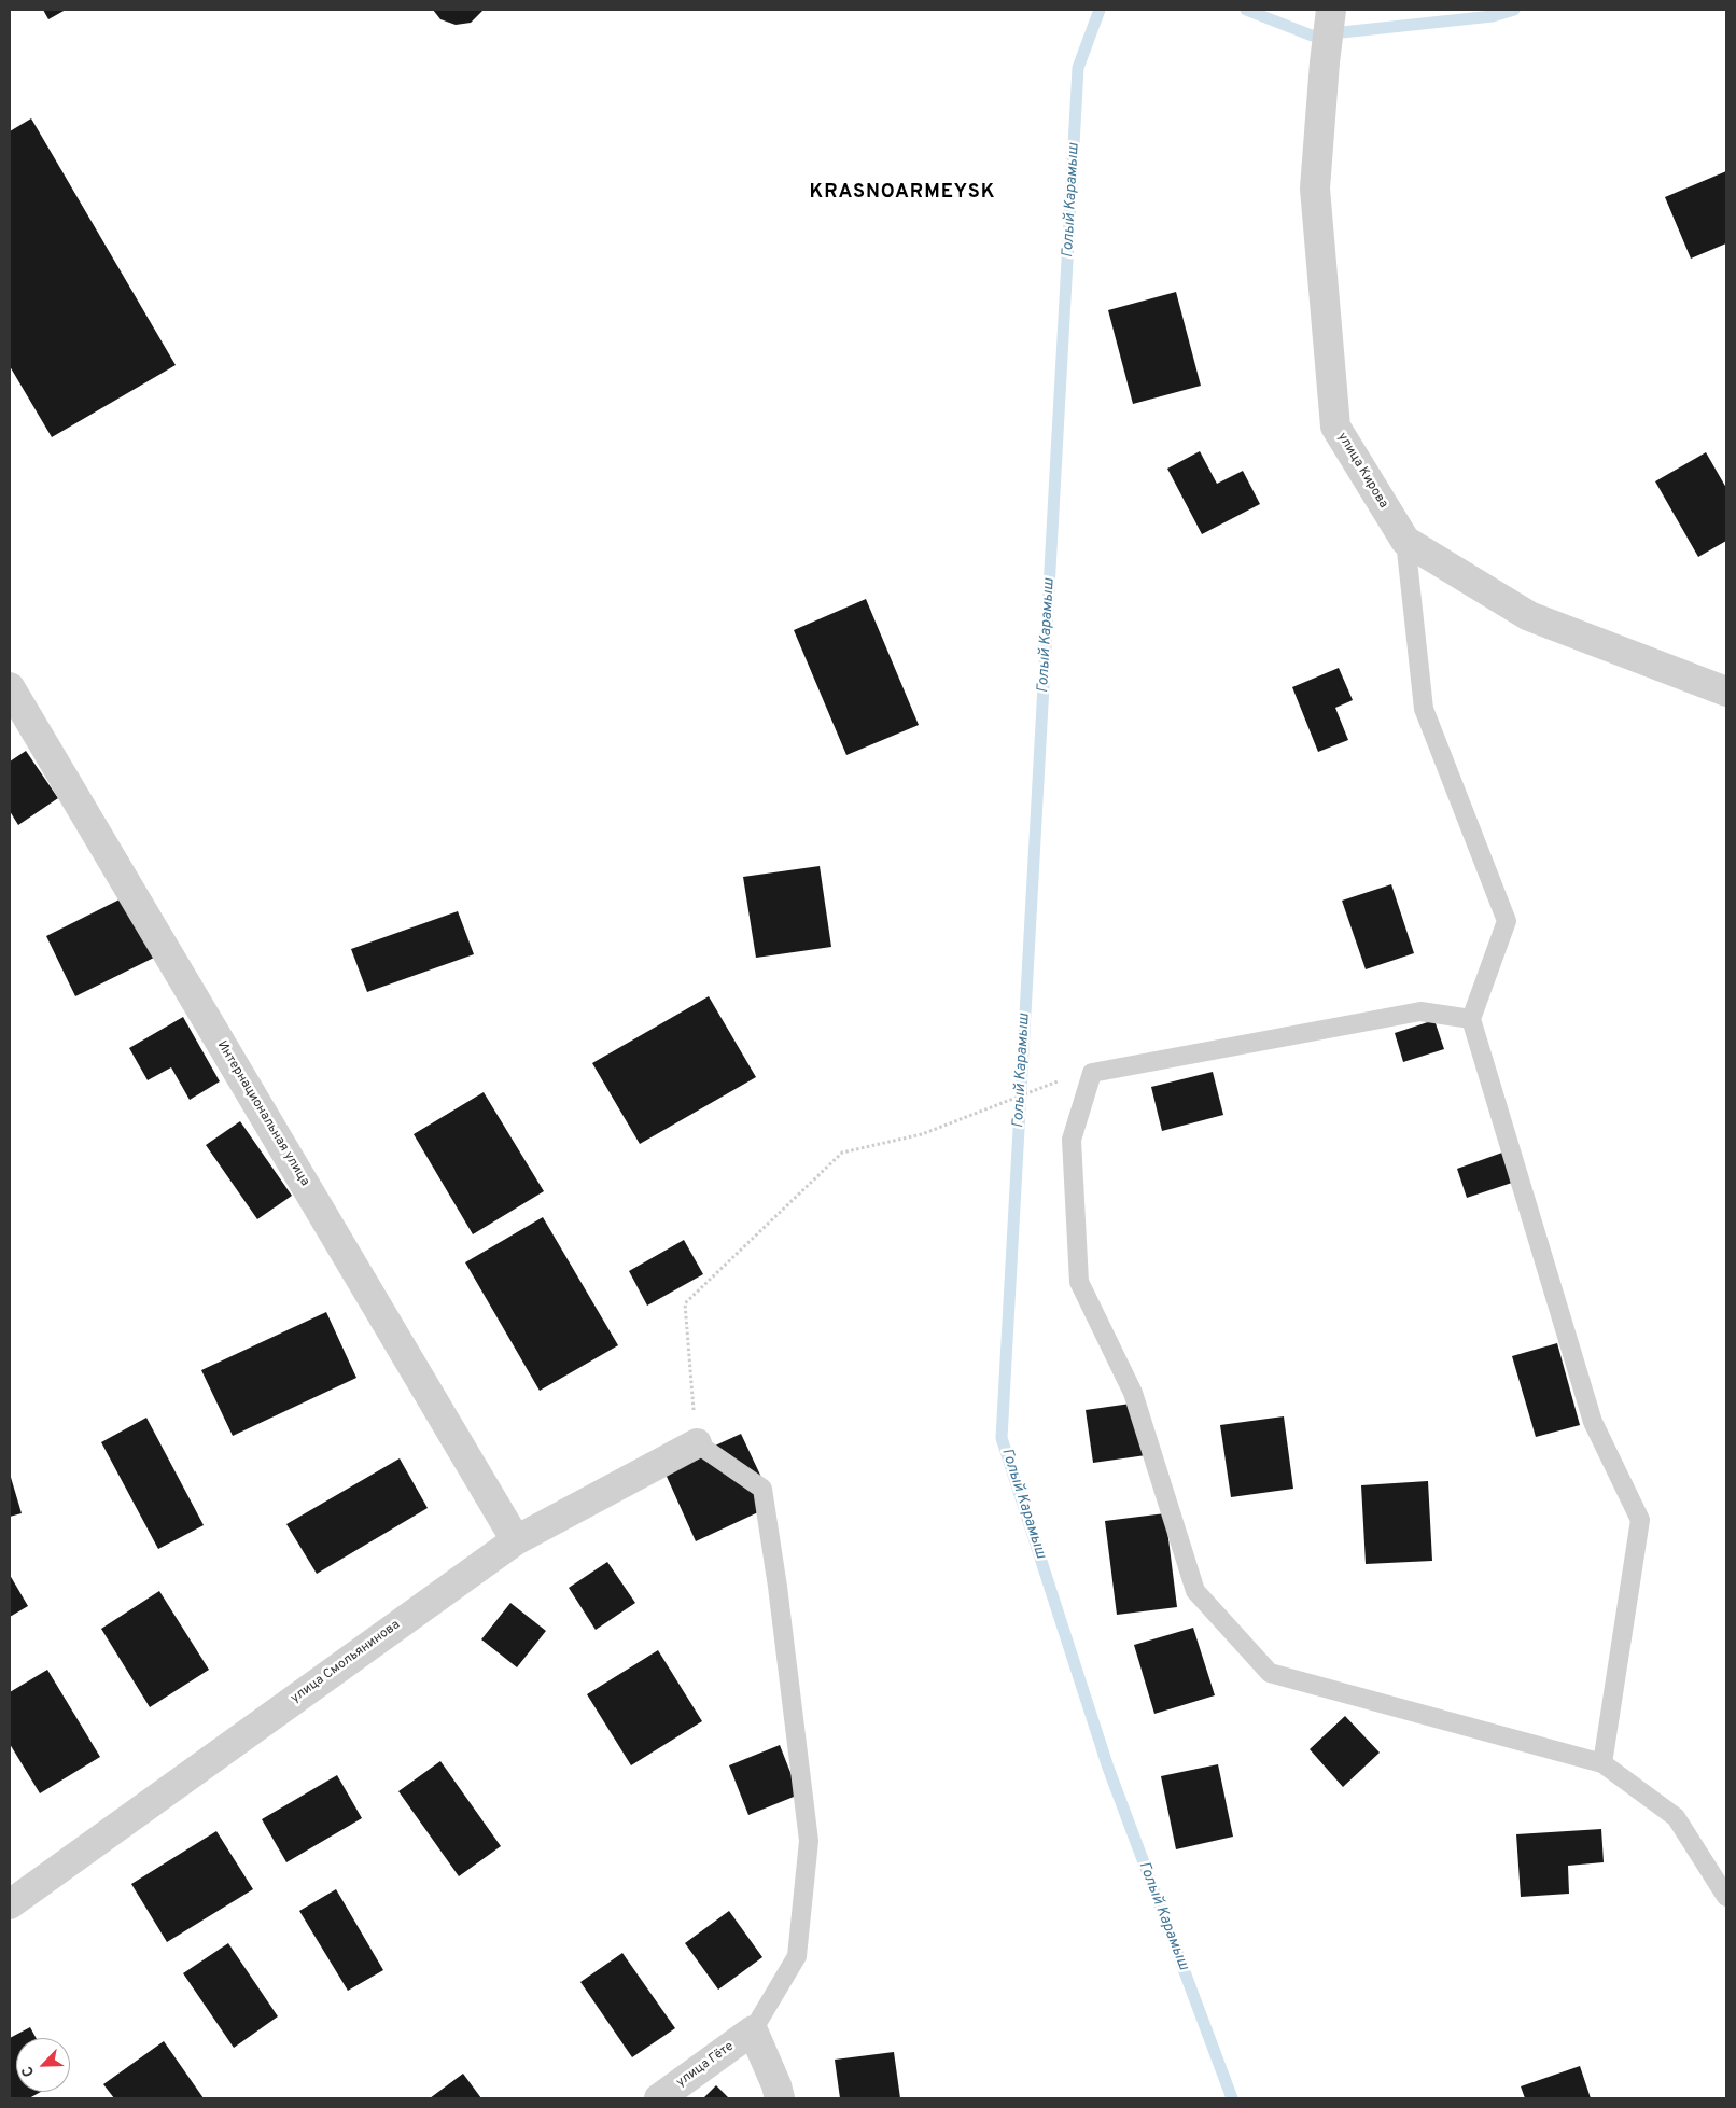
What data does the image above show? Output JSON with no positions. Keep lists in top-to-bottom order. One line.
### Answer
{"streets":{"street":["улица Кирова","Интернациональная улица","улица Смольянинова","улица Гёте"]},"crossings":[["Интернациональная улица","улица Смольянинова"]],"districts":["KRASNOARMEYSK"],"water":["Голый Карамыш"],"north":"bottom left"}
